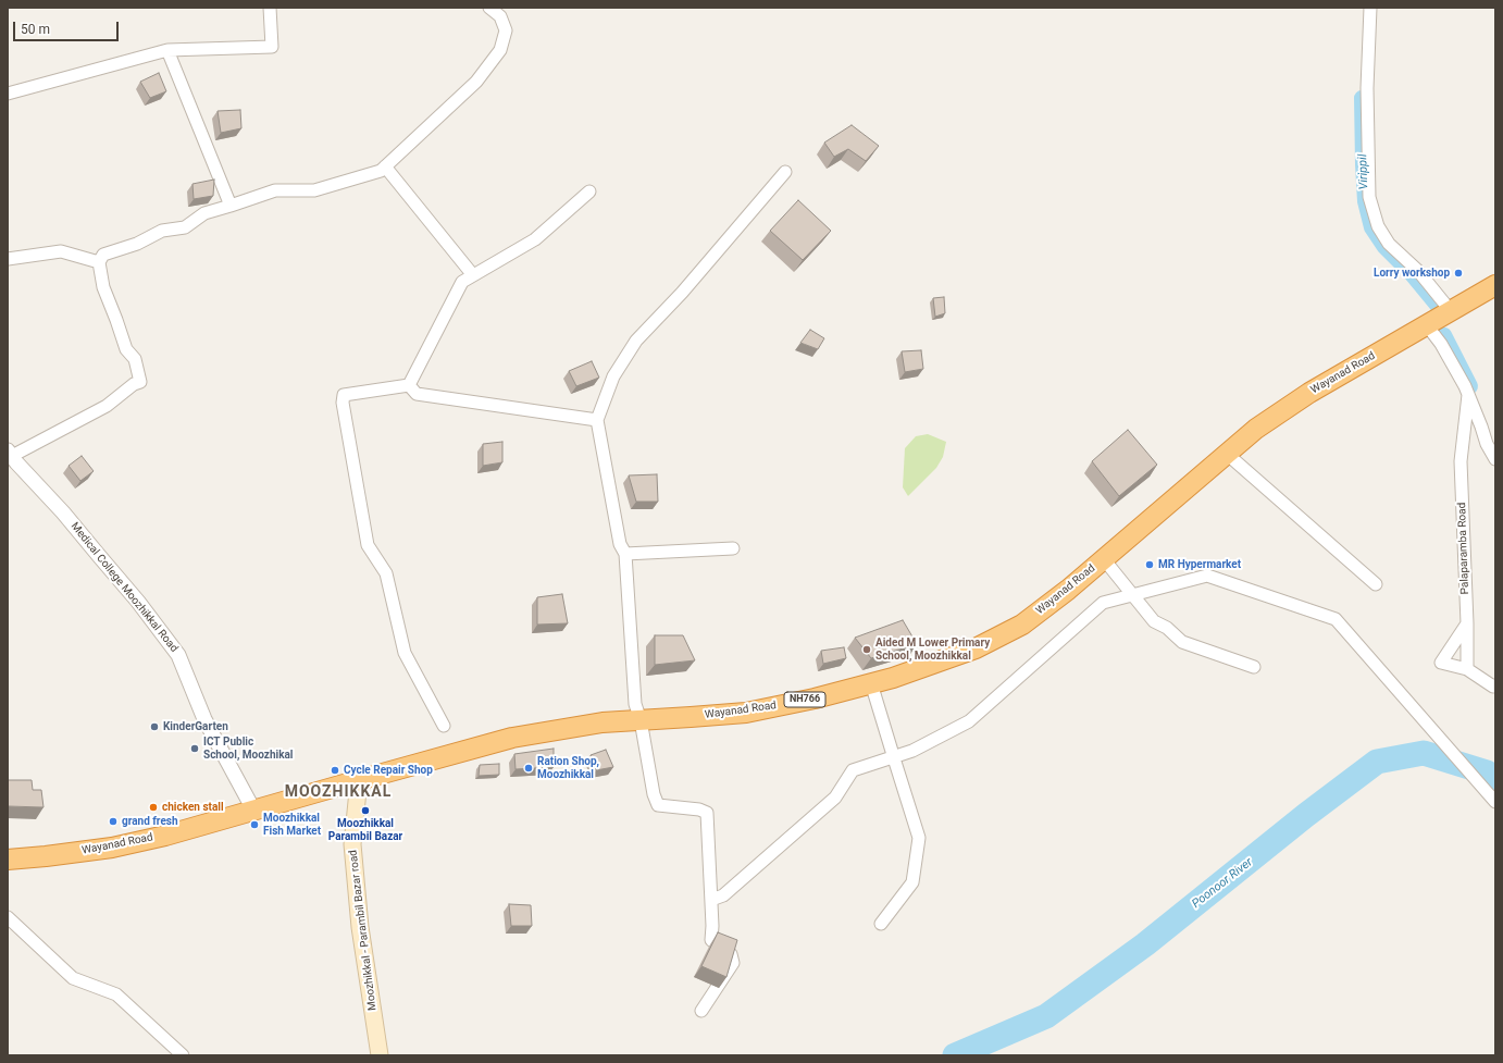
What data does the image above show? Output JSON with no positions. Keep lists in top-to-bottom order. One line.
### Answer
{"streets":{"highway":["Wayanad Road","NH766"],"main road":["Moozhikkal - Parambil Bazar road"],"street":["Palaparamba Road","Medical College Moozhikkal Road"]},"crossings":[["Wayanad Road","Medical College Moozhikkal Road"],["Wayanad Road","Moozhikkal - Parambil Bazar road"]],"districts":["MOOZHIKKAL"],"water":["Virippil","Poonoor River"],"places":["Lorry workshop","MR Hypermarket","Aided M Lower Primary School, Moozhikkal","KinderGarten","ICT Public School, Moozhikal","Ration Shop, Moozhikkal","Cycle Repair Shop","chicken stall","Moozhikkal Parambil Bazar","grand fresh","Moozhikkal Fish Market"],"scale_bar":"50 m"}
